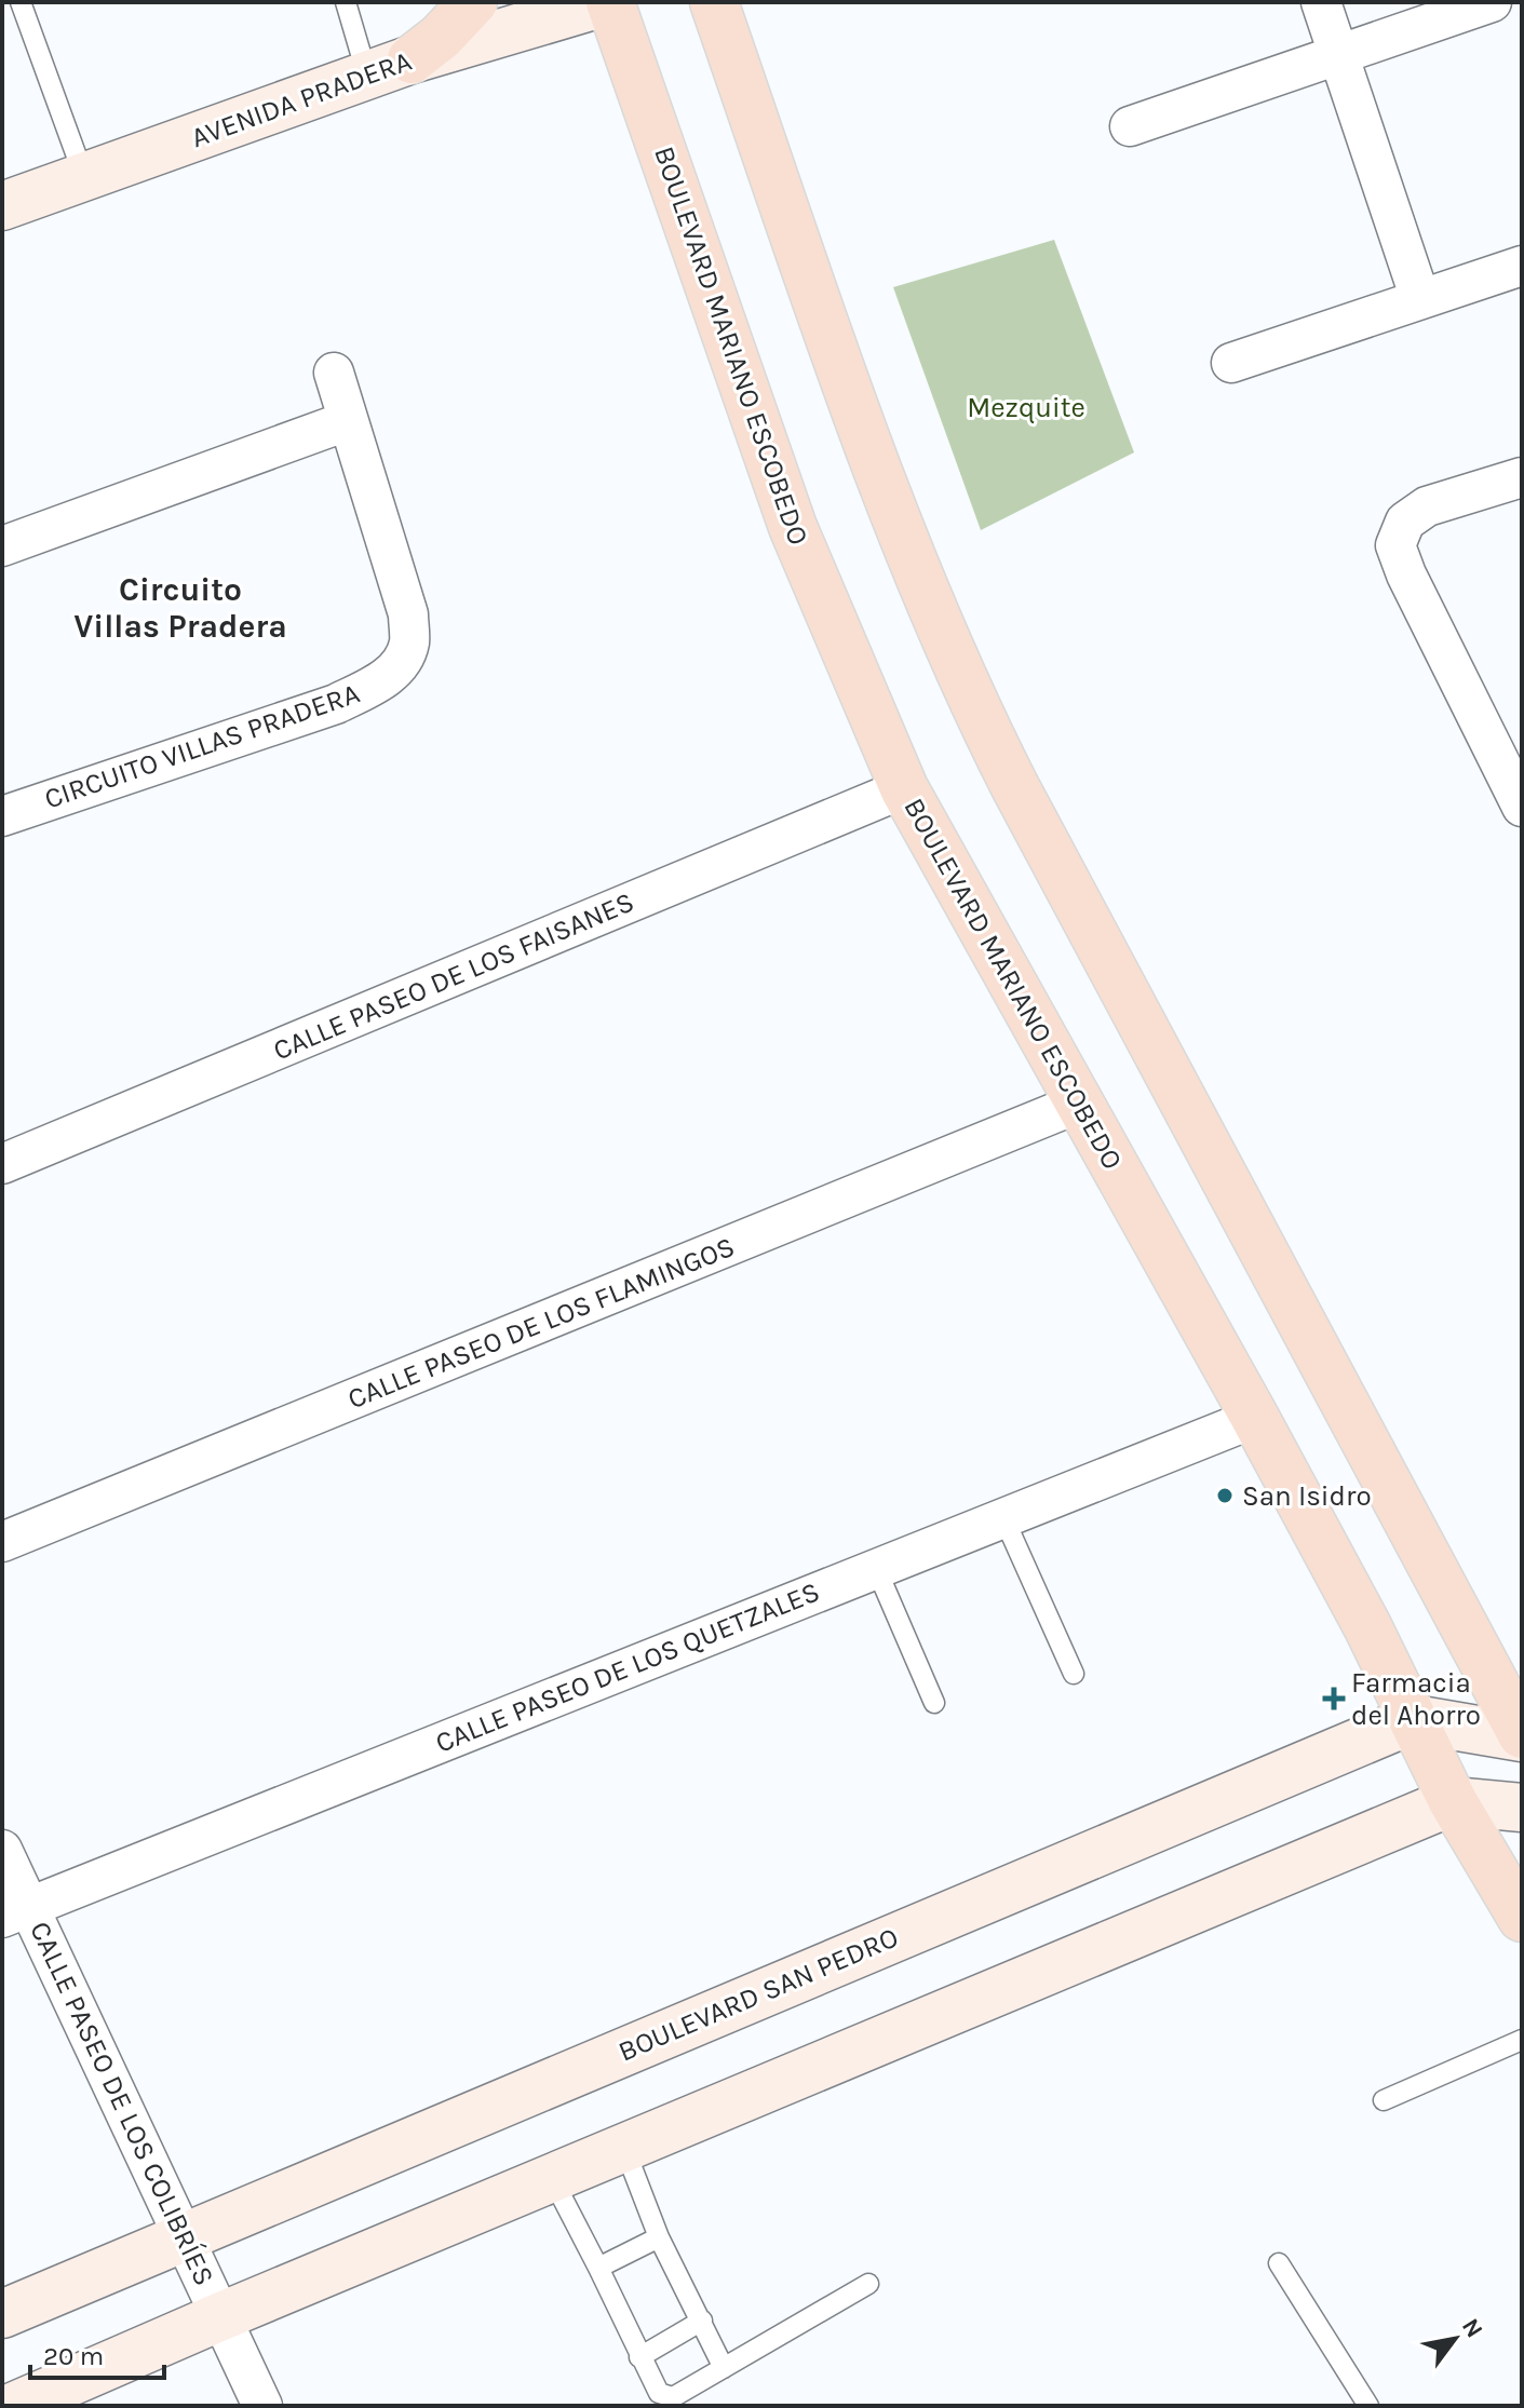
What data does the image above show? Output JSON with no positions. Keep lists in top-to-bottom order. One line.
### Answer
{"streets":{"main road":["BOULEVARD MARIANO ESCOBEDO"],"street":["AVENIDA PRADERA","CIRCUITO VILLAS PRADERA","CALLE PASEO DE LOS FAISANES","CALLE PASEO DE LOS FLAMINGOS","CALLE PASEO DE LOS QUETZALES","BOULEVARD SAN PEDRO","CALLE PASEO DE LOS COLIBRÍES"]},"crossings":[["AVENIDA PRADERA","BOULEVARD MARIANO ESCOBEDO"],["BOULEVARD MARIANO ESCOBEDO","CALLE PASEO DE LOS FAISANES"],["BOULEVARD MARIANO ESCOBEDO","CALLE PASEO DE LOS FLAMINGOS"],["BOULEVARD MARIANO ESCOBEDO","CALLE PASEO DE LOS QUETZALES"],["BOULEVARD MARIANO ESCOBEDO","BOULEVARD SAN PEDRO"],["CALLE PASEO DE LOS QUETZALES","CALLE PASEO DE LOS COLIBRÍES"],["BOULEVARD SAN PEDRO","CALLE PASEO DE LOS COLIBRÍES"]],"districts":["Circuito Villas Pradera"],"parks":["Mezquite"],"places":{"other":["San Isidro"],"health":["Farmacia del Ahorro"]},"scale_bar":"20 m","north":"top right"}
